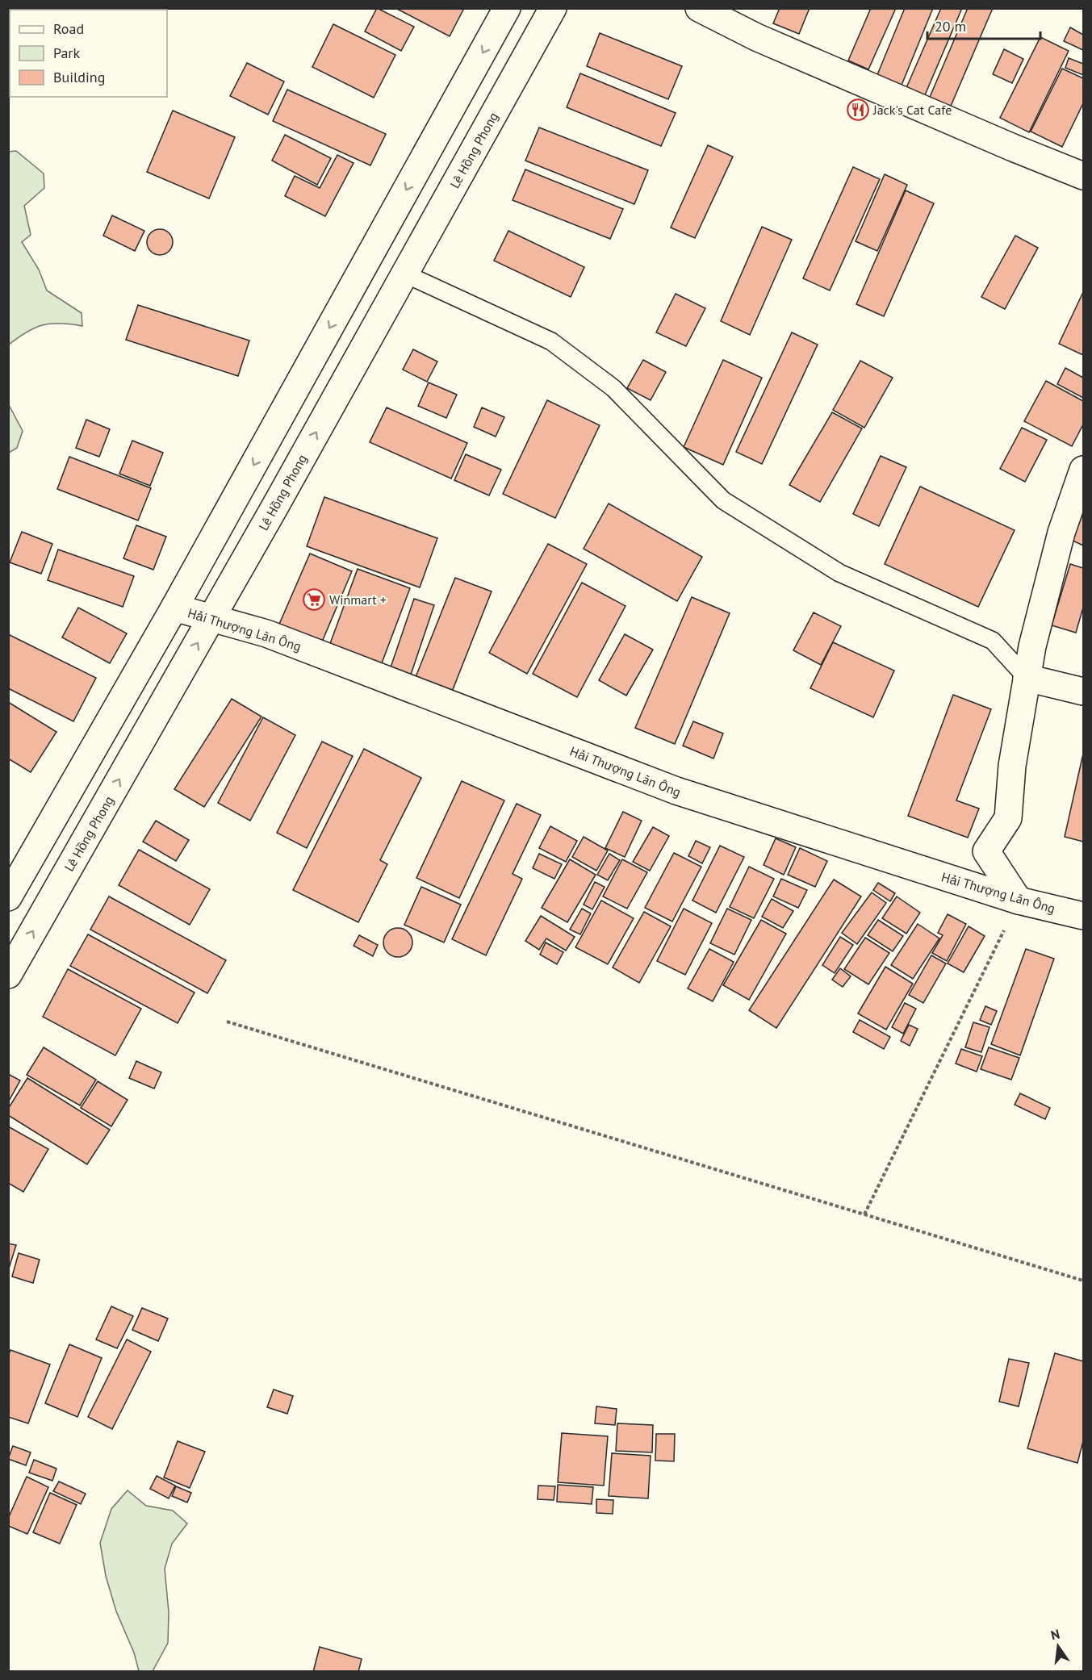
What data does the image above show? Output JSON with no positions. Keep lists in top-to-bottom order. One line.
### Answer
{"streets":{"street":["Lê Hồng Phong","Hải Thượng Lãn Ông"]},"crossings":[["Lê Hồng Phong","Hải Thượng Lãn Ông"]],"places":{"restaurant":["Jack's Cat Cafe"],"supermarket":["Winmart +"]},"legend":["Road","Park","Building"],"scale_bar":"20 m","north":"top"}
